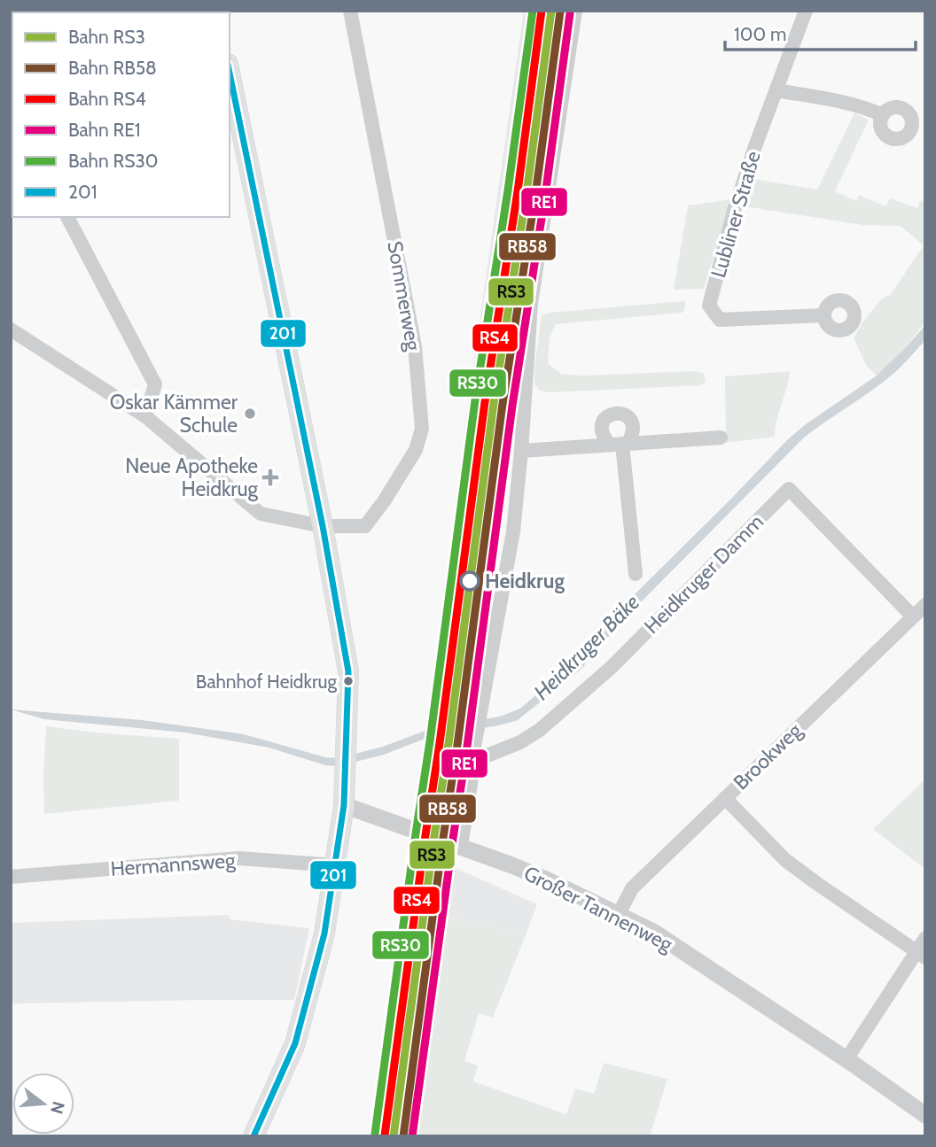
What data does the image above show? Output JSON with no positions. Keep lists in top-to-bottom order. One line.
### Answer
{"streets":{"street":["Lubliner Straße","Sommerweg","Heidkruger Damm","Brookweg","Hermannsweg","Großer Tannenweg"]},"crossings":[["Heidkruger Damm","Brookweg"],["Brookweg","Großer Tannenweg"]],"water":["Heidkruger Bäke"],"places":{"other":["Oskar Kämmer Schule","Heidkrug","Bahnhof Heidkrug"],"health":["Neue Apotheke Heidkrug"]},"lines":["rail line RS3","rail line RS4","rail line RS30","rail line RB58","rail line RE1","transit line 201"],"legend":["Bahn RS3","Bahn RB58","Bahn RS4","Bahn RE1","Bahn RS30","201"],"scale_bar":"100 m","north":"right"}
